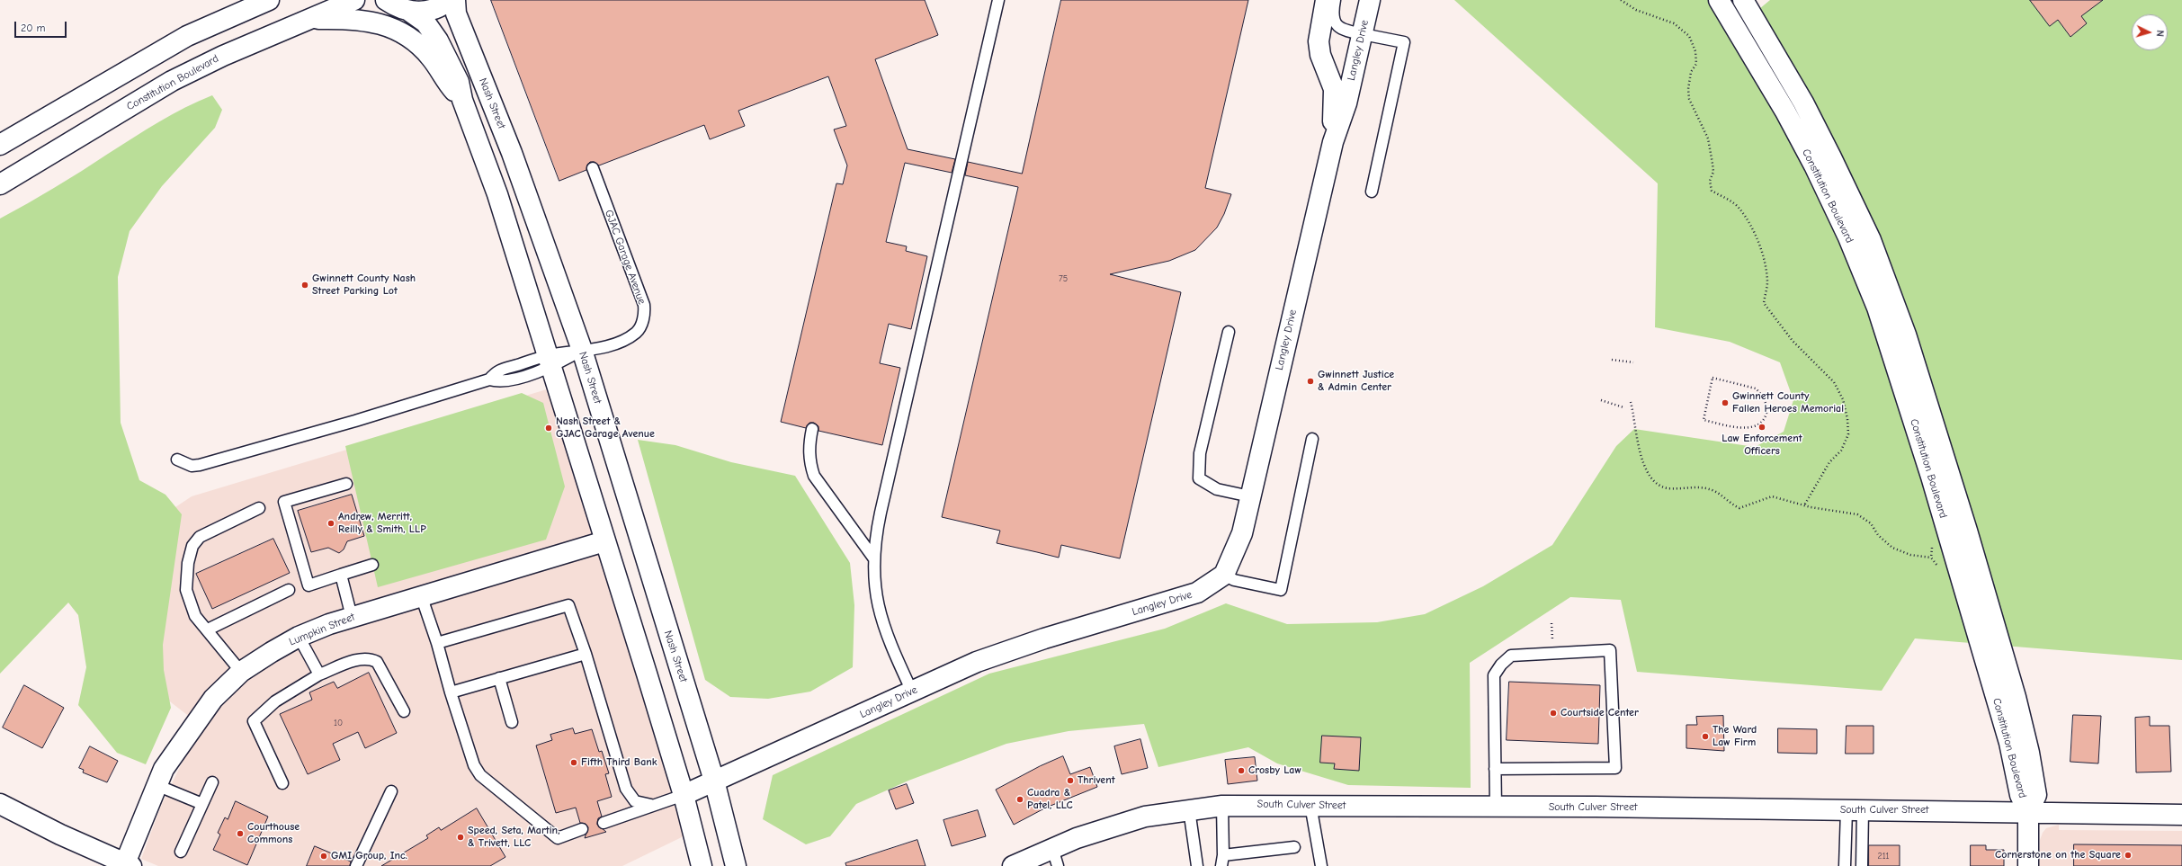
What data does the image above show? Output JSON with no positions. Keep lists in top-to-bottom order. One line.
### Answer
{"streets":{"street":["Langley Drive","Constitution Boulevard","Nash Street","Lumpkin Street","South Culver Street"],"lane":["GJAC Garage Avenue"]},"crossings":[["Langley Drive","Nash Street"],["Constitution Boulevard","South Culver Street"],["Nash Street","GJAC Garage Avenue"]],"places":["Gwinnett County Nash Street Parking Lot","Gwinnett Justice & Admin Center","Gwinnett County Fallen Heroes Memorial","Law Enforcement Officers","Nash Street & GJAC Garage Avenue","Andrew, Merritt, Reilly & Smith, LLP","Courtside Center","The Ward Law Firm","Fifth Third Bank","Crosby Law","Thrivent","Cuadra & Patel, LLC","Courthouse Commons","Speed, Seta, Martin, & Trivett, LLC","Cornerstone on the Square","GMI Group, Inc."],"house_numbers":["75","10","211"],"scale_bar":"20 m","north":"right"}
